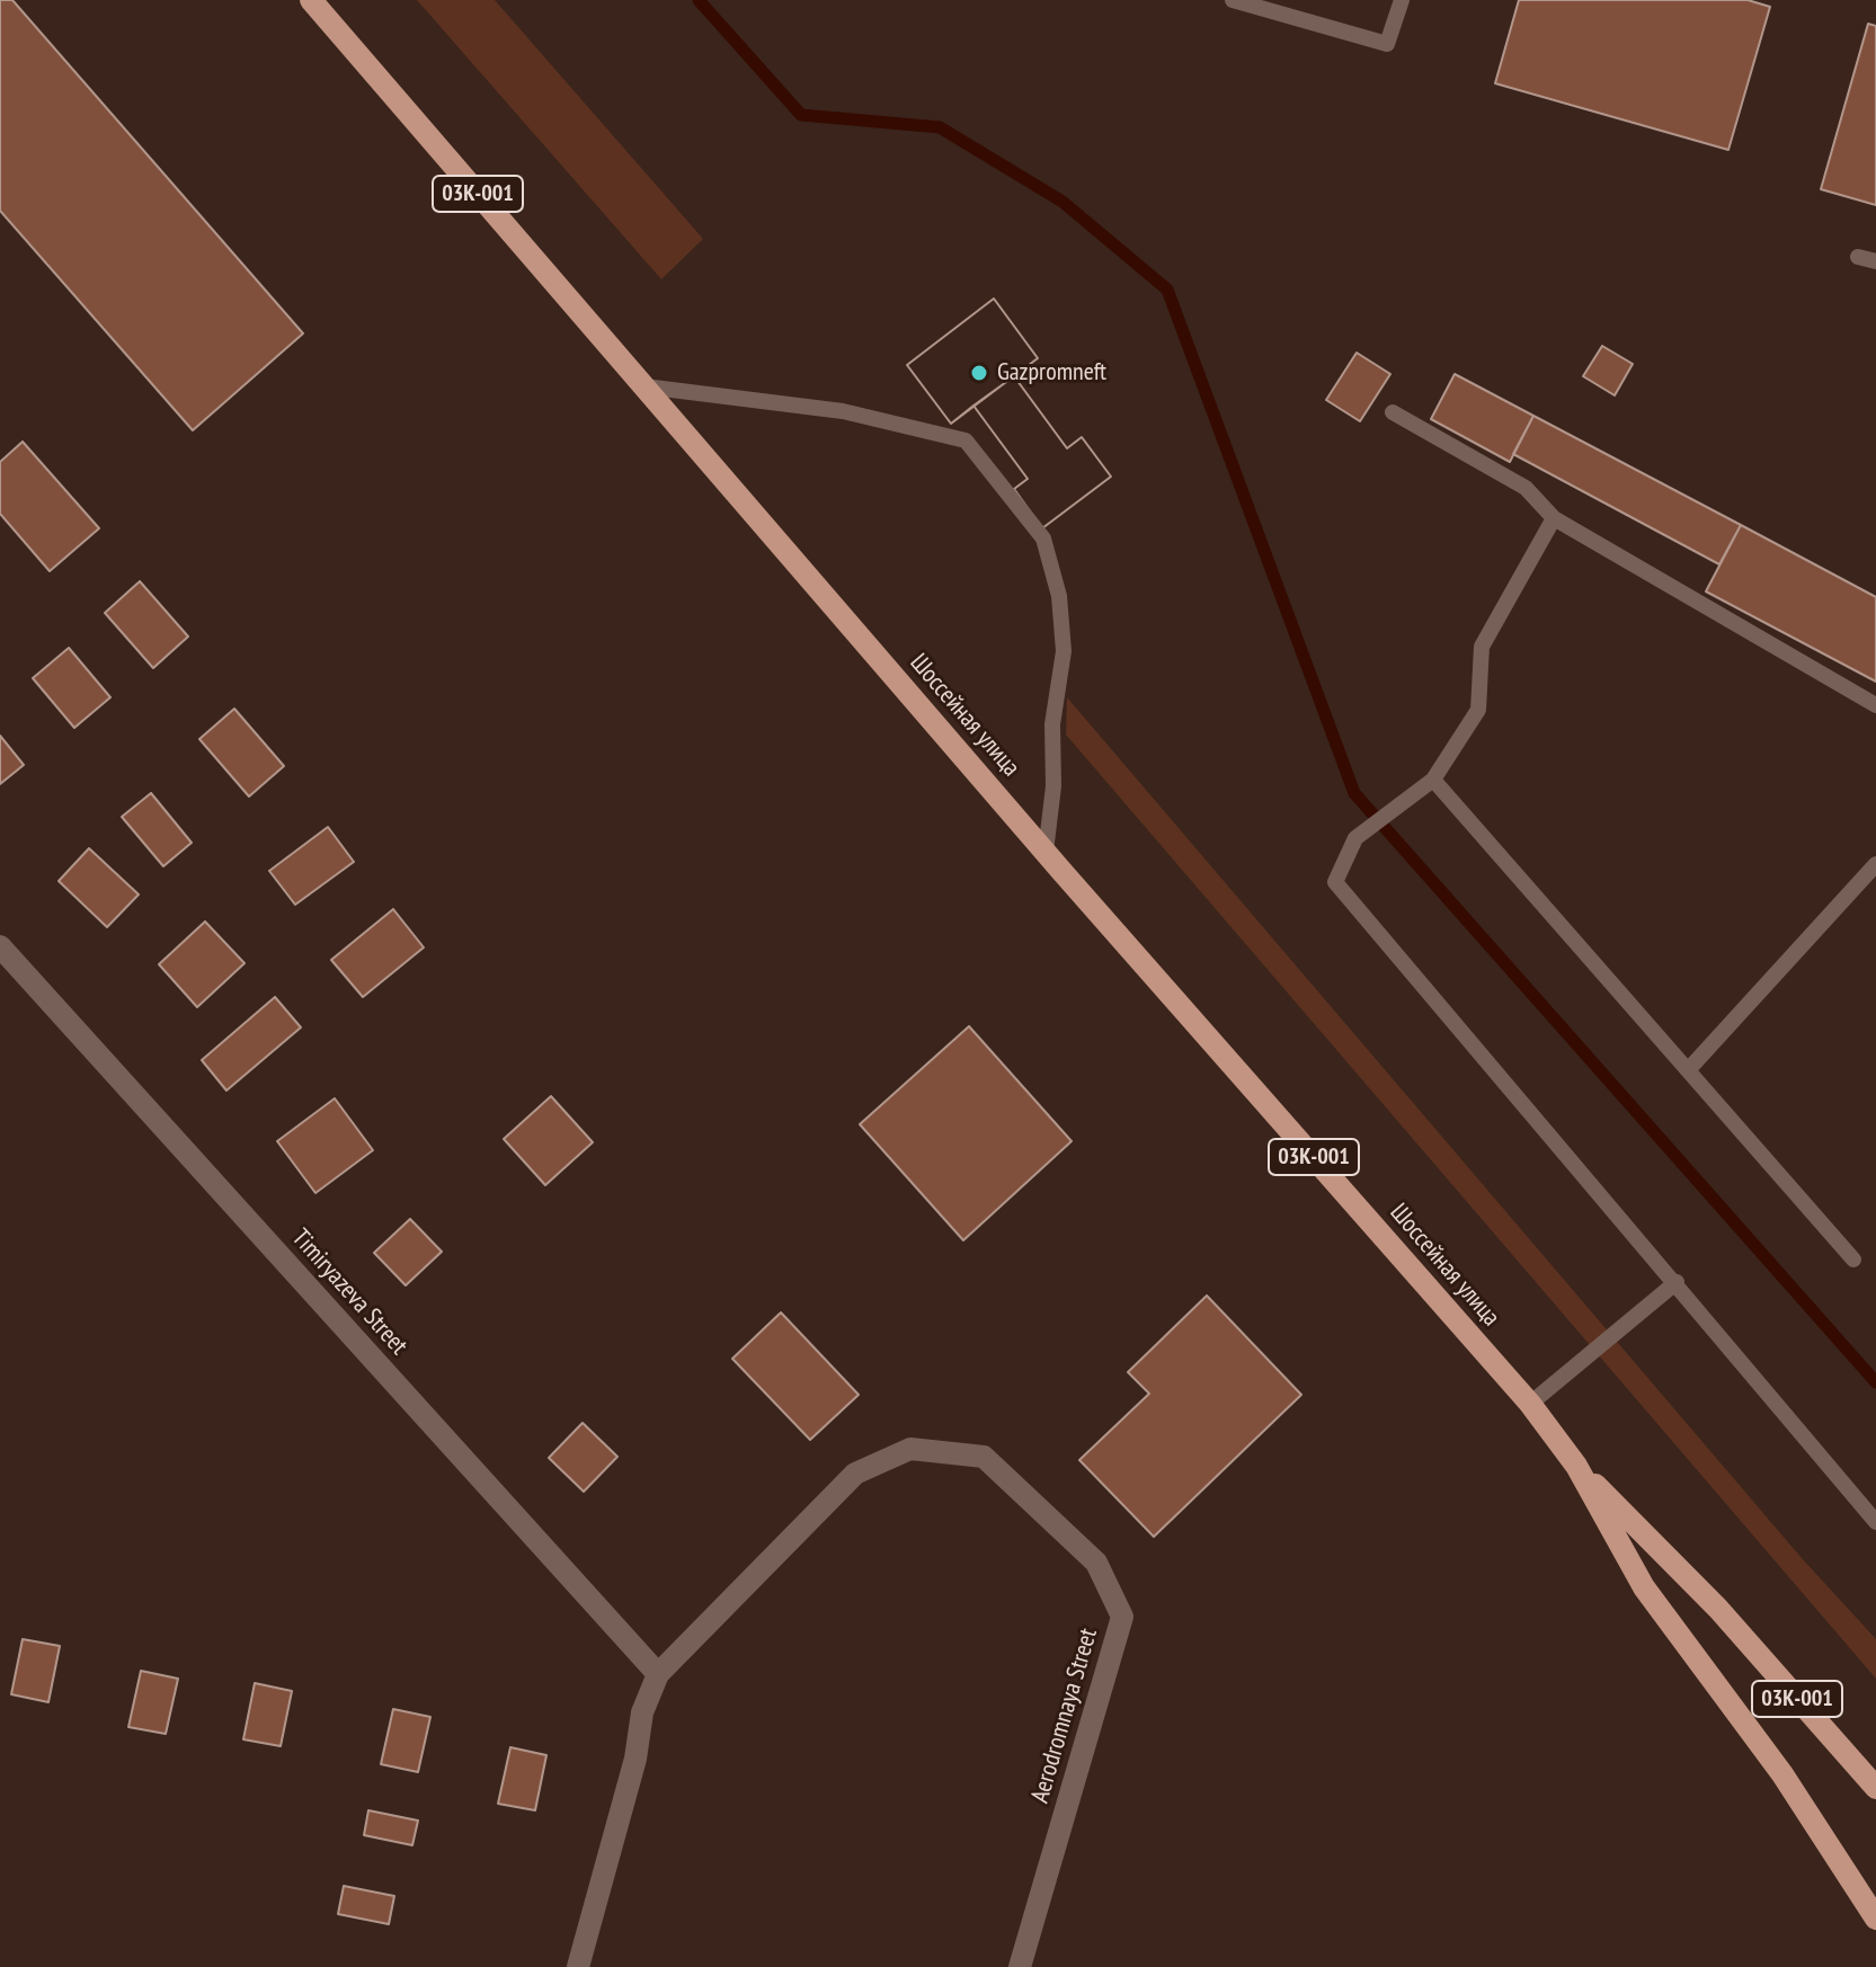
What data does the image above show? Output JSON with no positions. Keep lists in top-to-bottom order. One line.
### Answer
{"streets":{"main road":["03К-001","Шоссейная улица"],"street":["Timiryazeva Street","Aerodromnaya Street"]},"crossings":[["03К-001","Шоссейная улица"],["Timiryazeva Street","Aerodromnaya Street"]],"places":["Gazpromneft"]}
